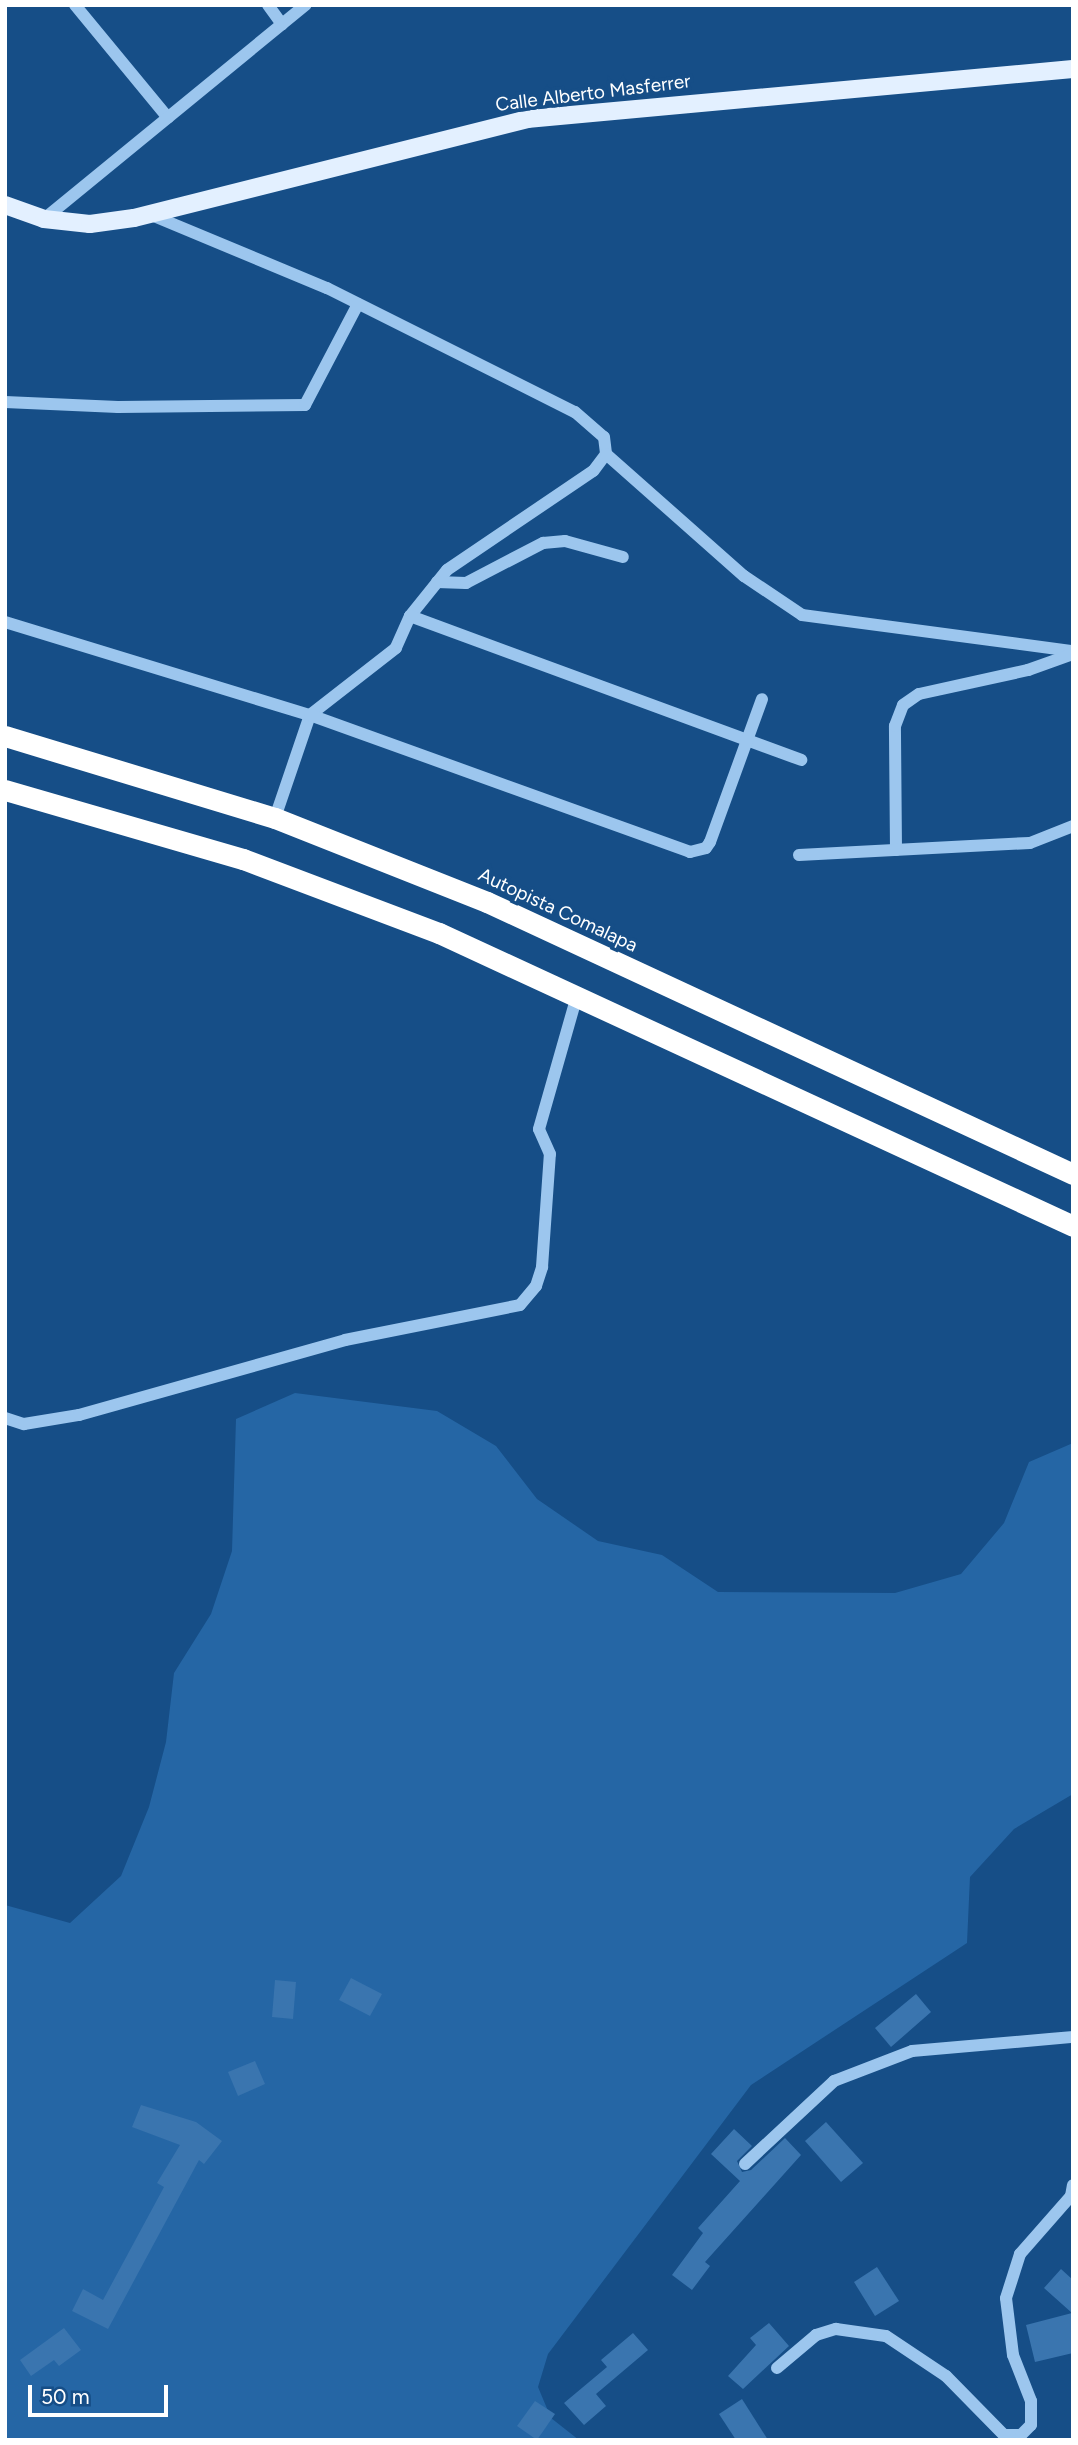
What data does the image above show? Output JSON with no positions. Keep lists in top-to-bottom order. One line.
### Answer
{"streets":{"highway":["Autopista Comalapa"],"main road":["Calle Alberto Masferrer"]},"scale_bar":"50 m"}
